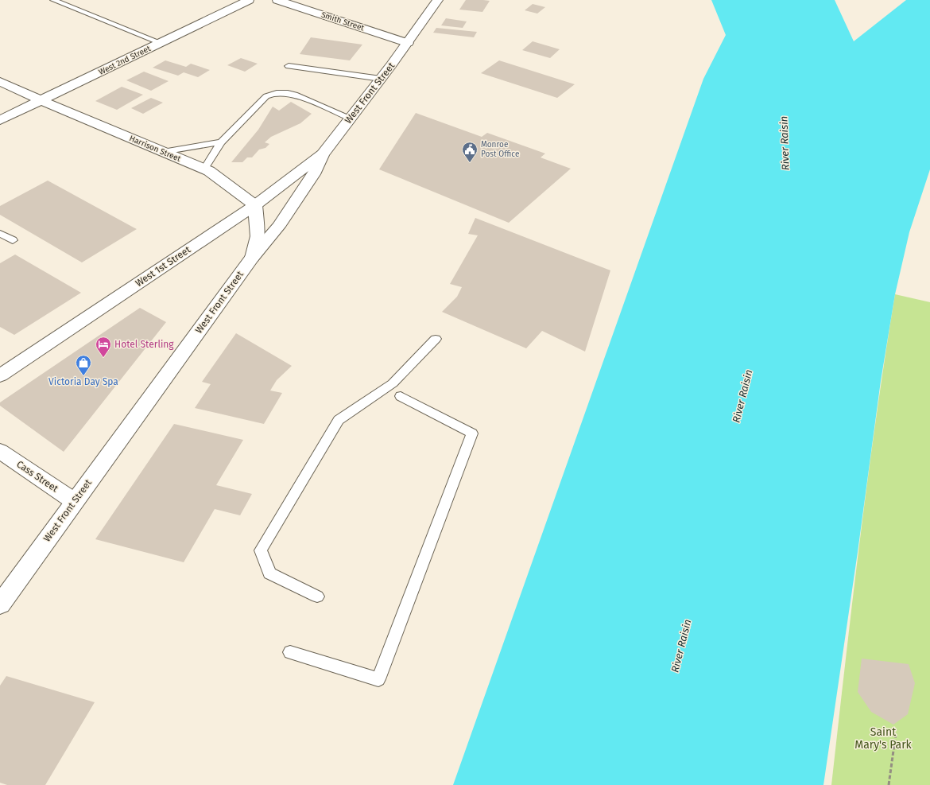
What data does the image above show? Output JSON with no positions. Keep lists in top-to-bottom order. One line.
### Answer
{"streets":{"street":["Smith Street","West 2nd Street","West Front Street","Harrison Street","West 1st Street","Cass Street"]},"crossings":[["Smith Street","West Front Street"],["West 2nd Street","Harrison Street"],["West Front Street","West 1st Street"],["West Front Street","Cass Street"],["Harrison Street","West 1st Street"]],"water":["River Raisin"],"parks":["Saint Mary's Park"],"places":{"public building":["Monroe Post Office"],"hotel":["Hotel Sterling"],"shop":["Victoria Day Spa"]}}
